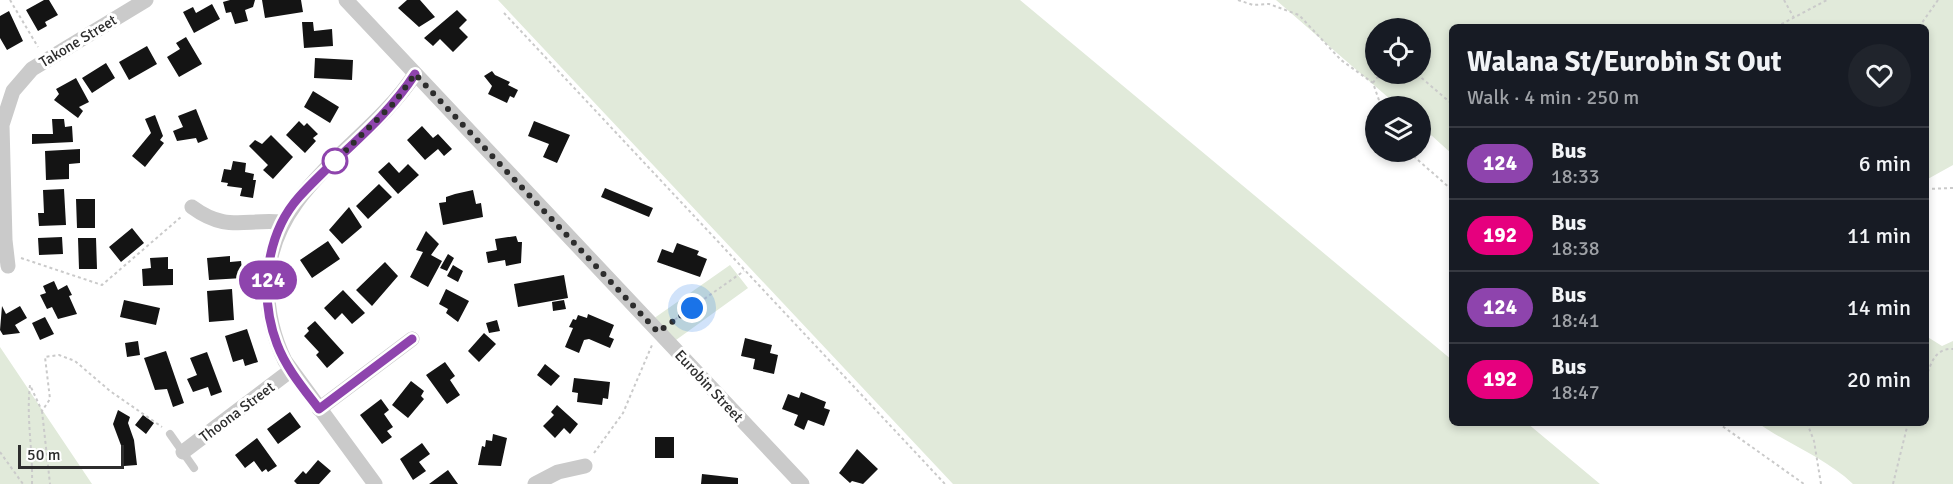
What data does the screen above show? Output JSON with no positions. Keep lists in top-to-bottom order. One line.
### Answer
{"streets":{"street":["Takone Street","Eurobin Street","Thoona Street"]},"lines":["bus line 124"],"scale_bar":"50 m","page":{"on_map":"124","heading":["Walana St/Eurobin St Out","Walk · 4 min · 250 m"],"list":[{"mark":"124","name":"Bus","note":"18:33","value":"6 min"},{"mark":"192","name":"Bus","note":"18:38","value":"11 min"},{"mark":"124","name":"Bus","note":"18:41","value":"14 min"},{"mark":"192","name":"Bus","note":"18:47","value":"20 min"}],"scale":"50 m"}}
